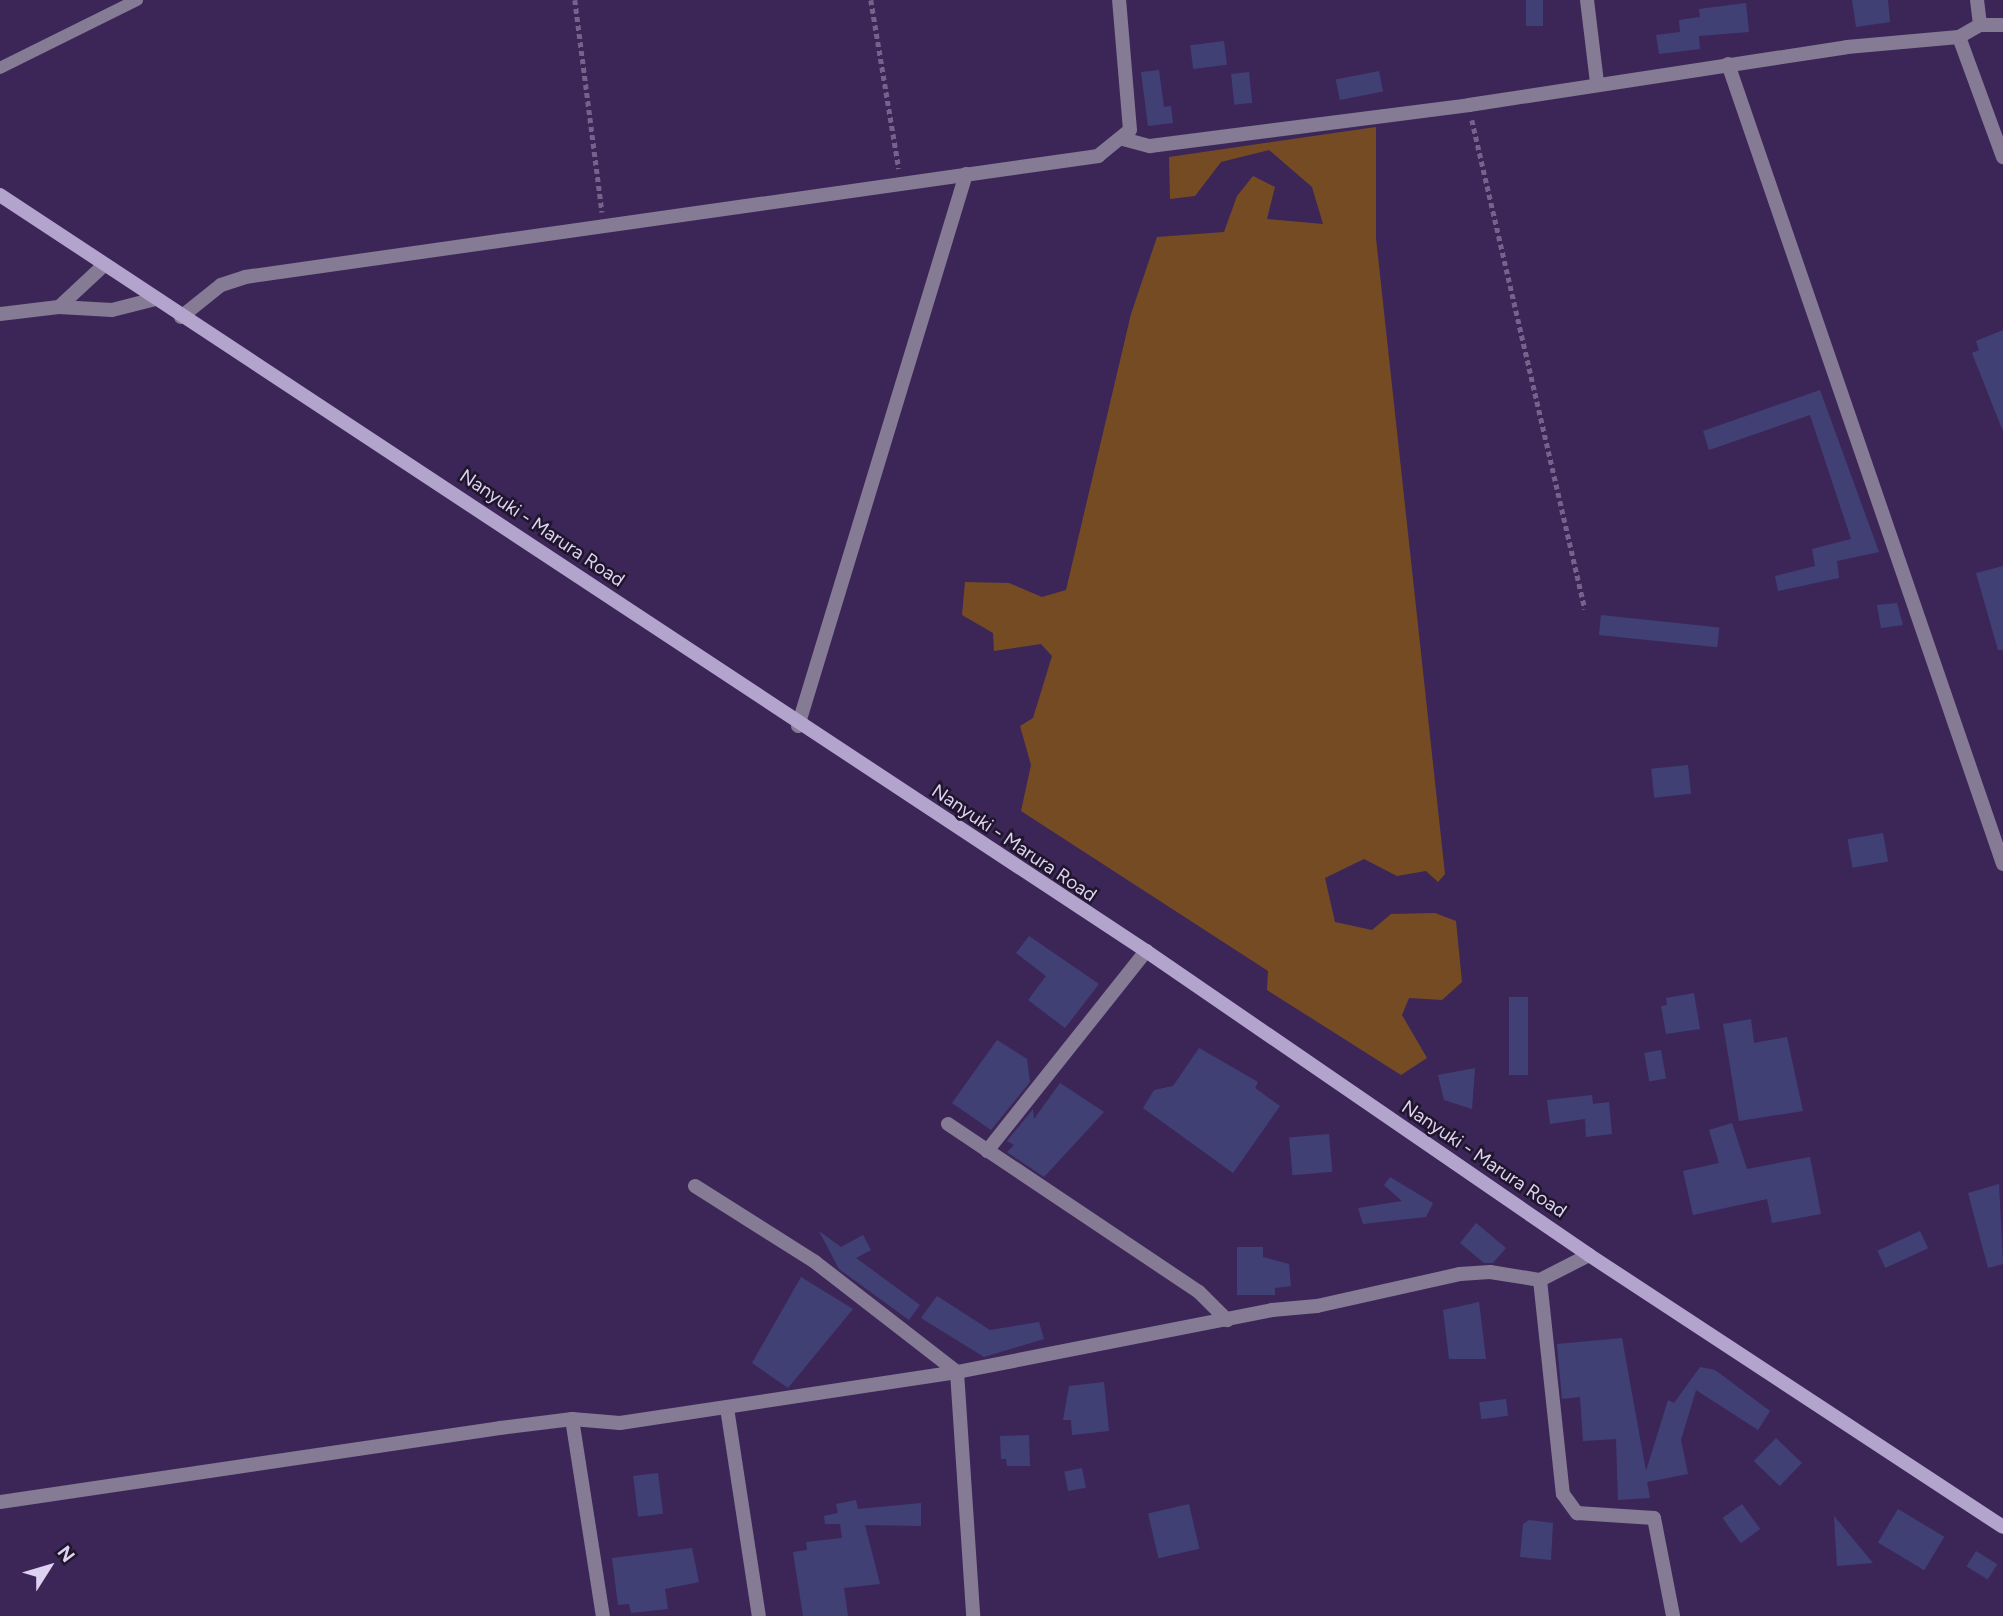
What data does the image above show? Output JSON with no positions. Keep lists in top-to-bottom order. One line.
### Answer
{"streets":{"street":["Nanyuki - Marura Road"]},"north":"top right"}
